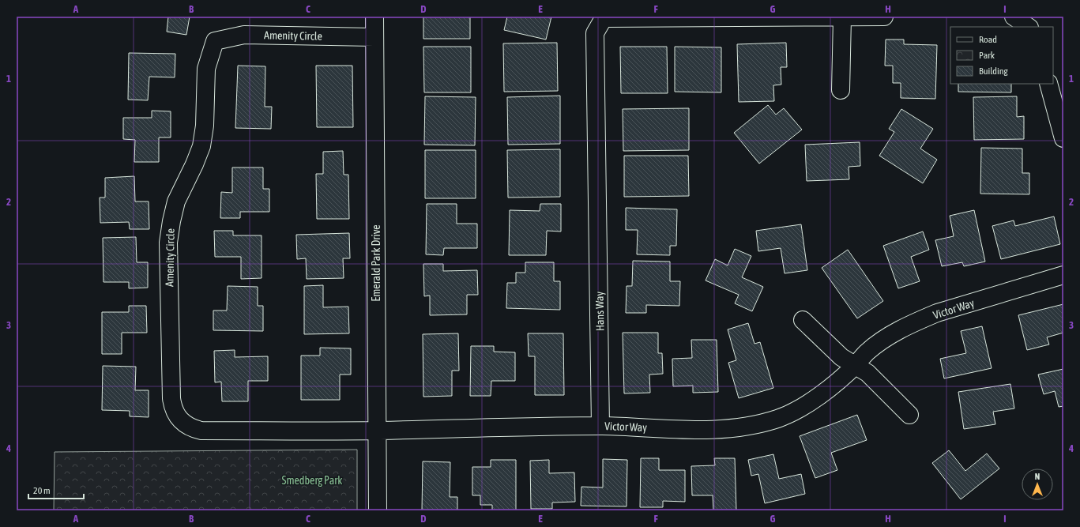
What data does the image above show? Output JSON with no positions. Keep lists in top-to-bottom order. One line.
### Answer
{"streets":{"street":["Amenity Circle","Emerald Park Drive","Victor Way","Hans Way"]},"crossings":[["Amenity Circle","Emerald Park Drive"],["Amenity Circle","Victor Way"],["Emerald Park Drive","Victor Way"],["Victor Way","Hans Way"]],"parks":["Smedberg Park"],"legend":["Road","Park","Building"],"scale_bar":"20 m","north":"top","grid":{"columns":["A","B","C","D","E","F","G","H","I"],"rows":["1","2","3","4"]}}
